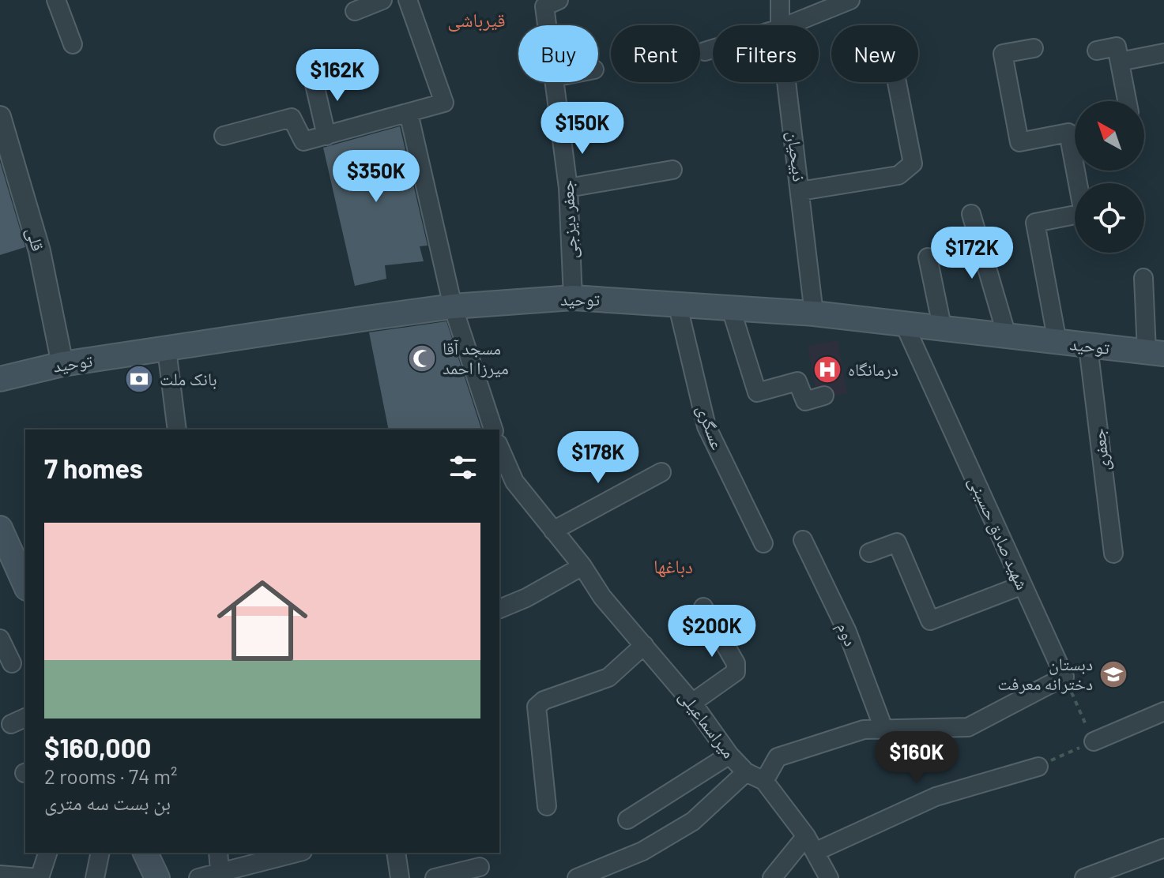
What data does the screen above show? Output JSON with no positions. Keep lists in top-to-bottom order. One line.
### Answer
{"streets":{"main road":["توحید"],"street":["ذبیحیان","جعفر دیزجی","قلی","عسگری","جعفری","شهید صادق حسینی","دوم","میراسماعیلی"]},"crossings":[["ذبیحیان","توحید"],["جعفر دیزجی","توحید"],["قلی","توحید"],["توحید","عسگری"],["توحید","جعفری"],["توحید","شهید صادق حسینی"]],"districts":["قیرباشی","دباغها"],"places":{"mosque":["مسجد آقا میرزا احمد"],"hospital":["درمانگاه"],"bank":["بانک ملت"],"school or university":["دبستان دخترانه معرفت"]},"north":"top left","page":{"chip":["Buy","Rent","Filters","New"],"price":["$162K","$150K","$350K","$172K","$178K","$200K","$160K"],"heading":"7 homes","list":[{"name":"$160,000","note":"2 rooms · 74 m² · بن بست سه متری"}]}}
